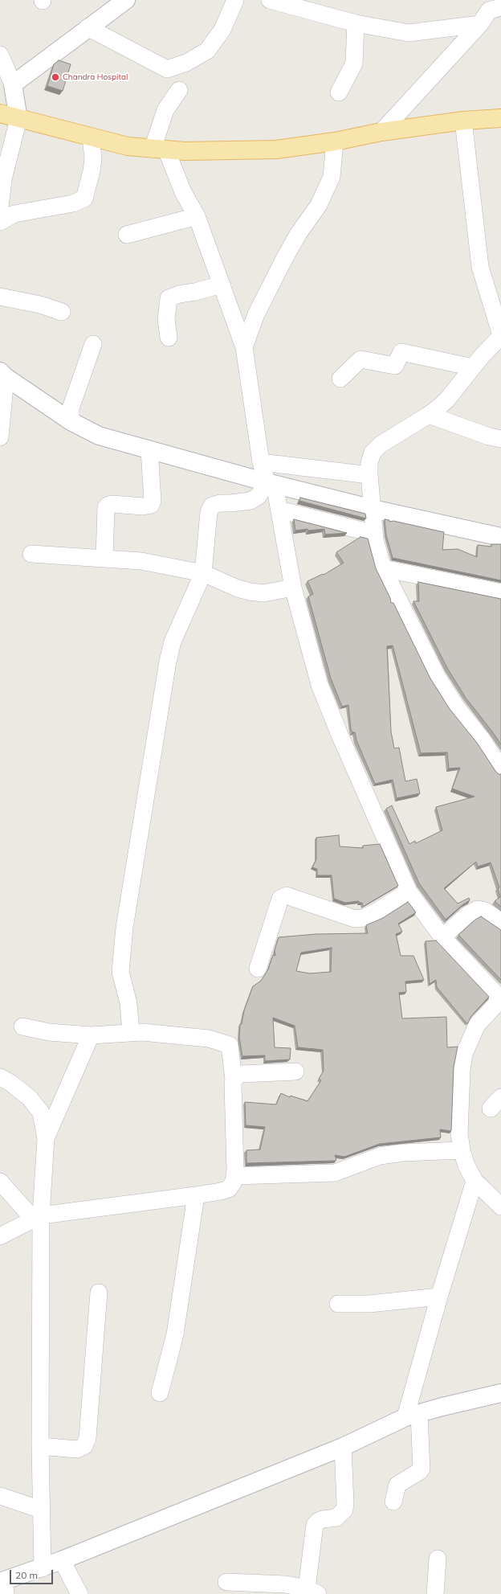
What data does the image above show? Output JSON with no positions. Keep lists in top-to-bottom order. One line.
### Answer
{"places":["Chandra Hospital"],"scale_bar":"20 m"}
